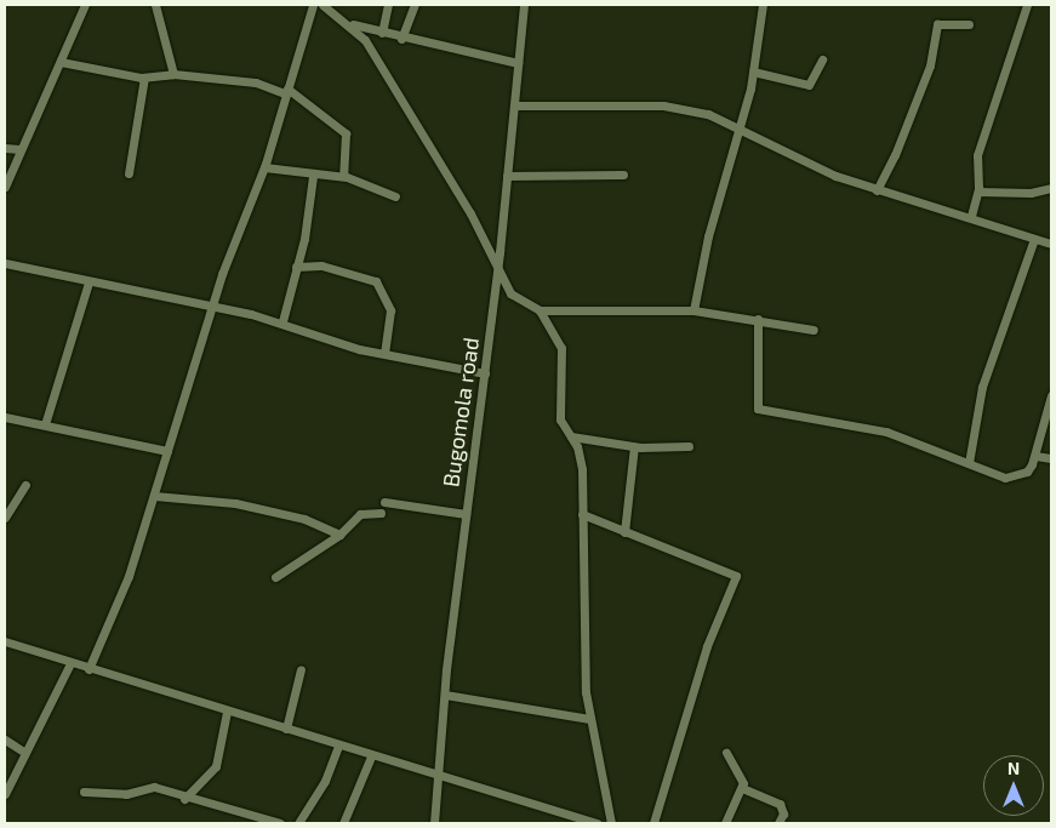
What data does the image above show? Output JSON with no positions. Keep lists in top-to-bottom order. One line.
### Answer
{"streets":{"street":["Bugomola road"]},"north":"top"}
